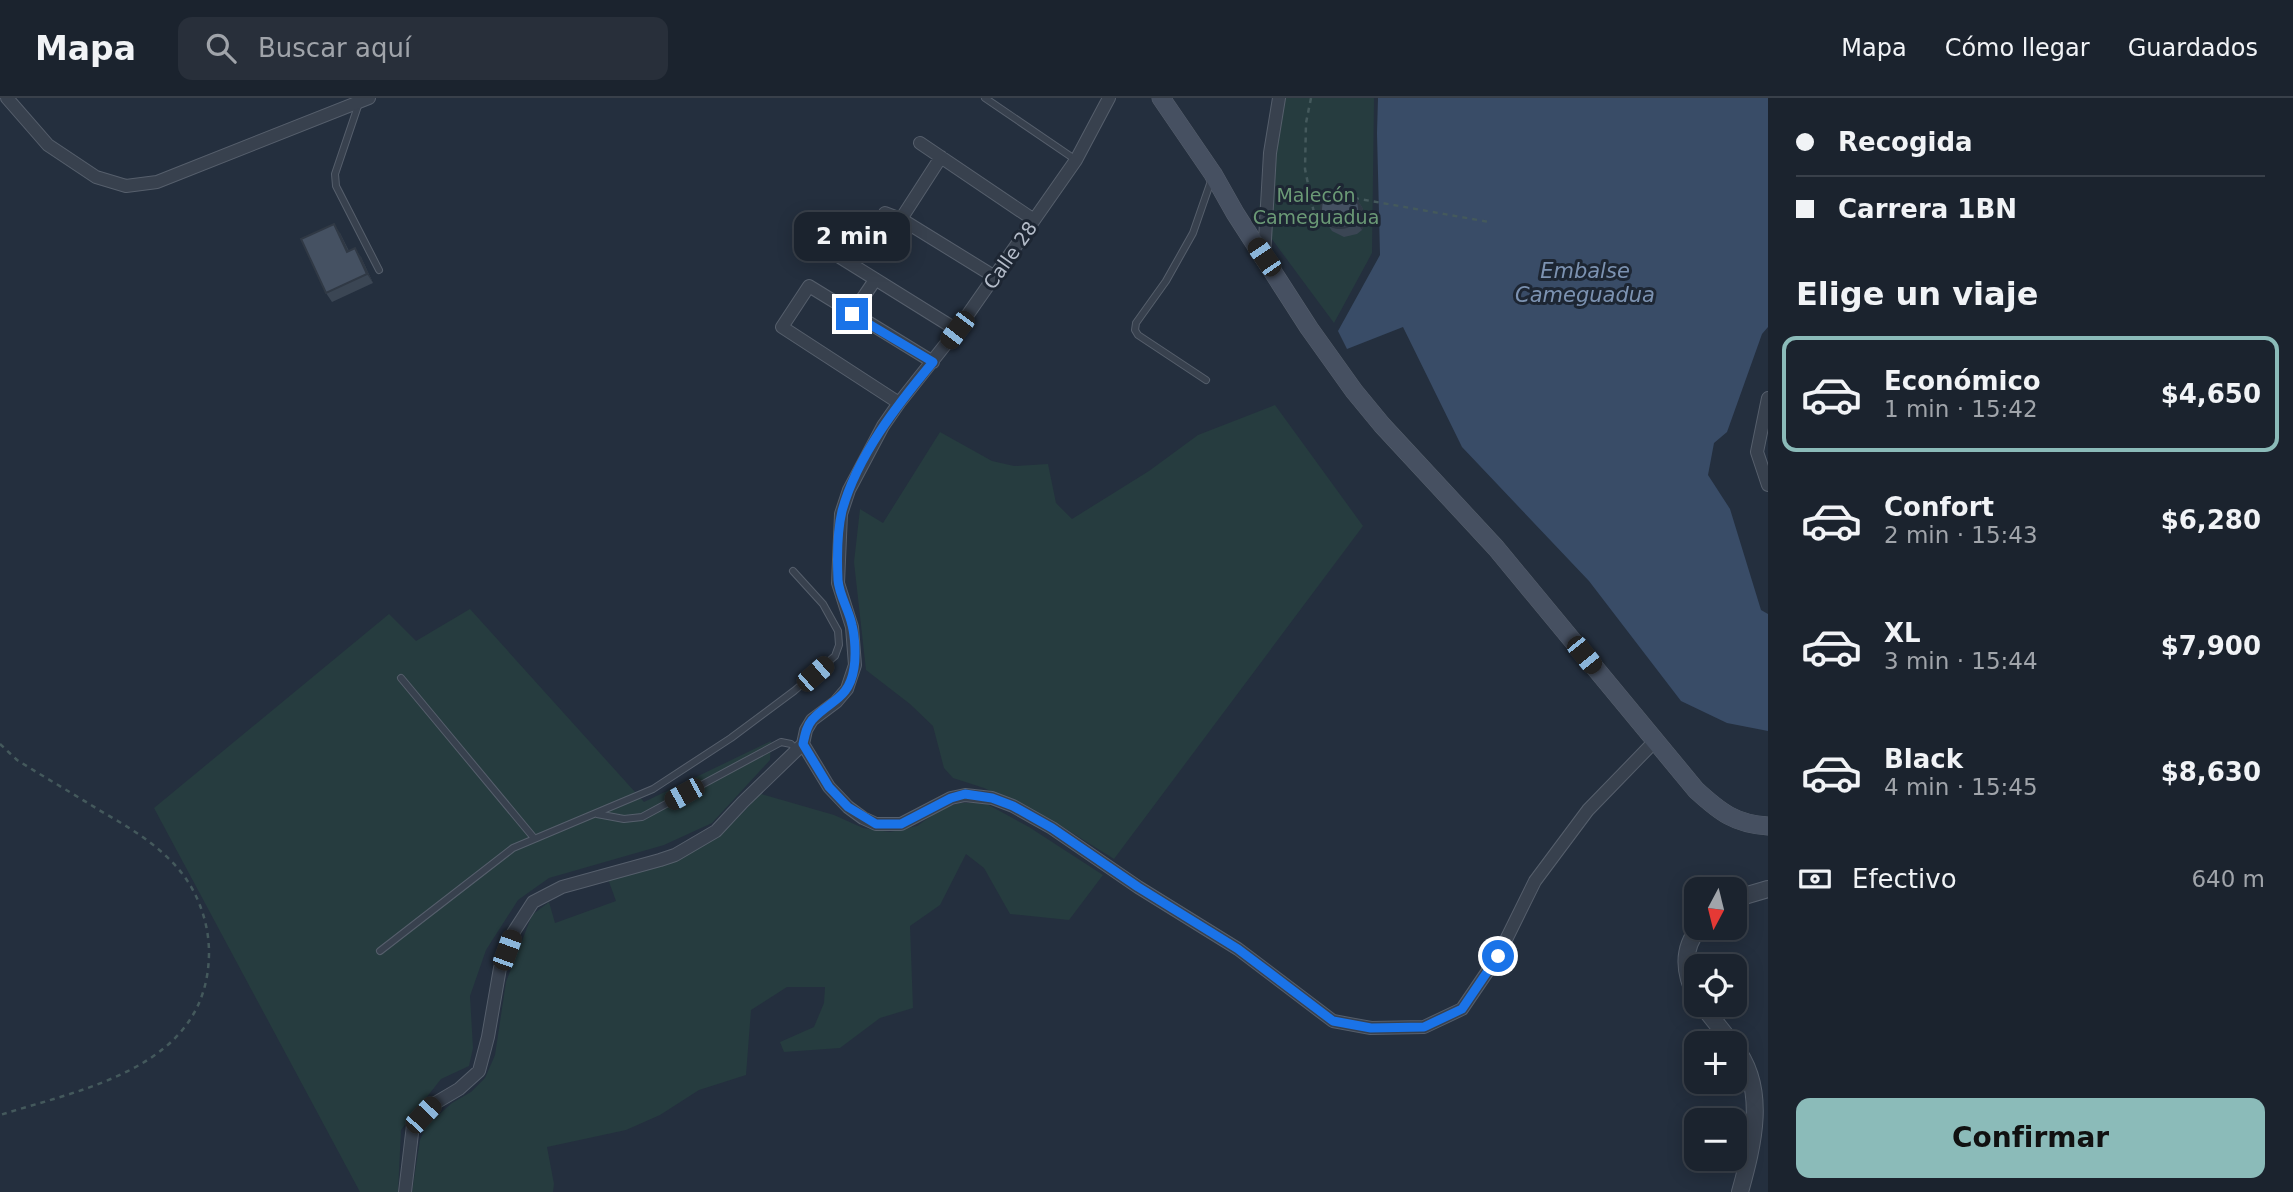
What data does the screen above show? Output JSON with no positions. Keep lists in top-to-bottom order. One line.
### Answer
{"streets":{"street":["Calle 28"]},"water":["Embalse Cameguadua"],"parks":["Malecón Cameguadua"],"north":"bottom","page":{"header":"Mapa","search":"Buscar aquí","nav":["Mapa","Cómo llegar","Guardados"],"banner":["Recogida","Carrera 1BN"],"bubble":"2 min","heading":"Elige un viaje","list":[{"name":"Económico","note":"1 min · 15:42","value":"$4,650"},{"name":"Confort","note":"2 min · 15:43","value":"$6,280"},{"name":"XL","note":"3 min · 15:44","value":"$7,900"},{"name":"Black","note":"4 min · 15:45","value":"$8,630"}],"pay":["Efectivo","640 m"],"map_buttons":["+","−"],"buttons":"Confirmar"}}
